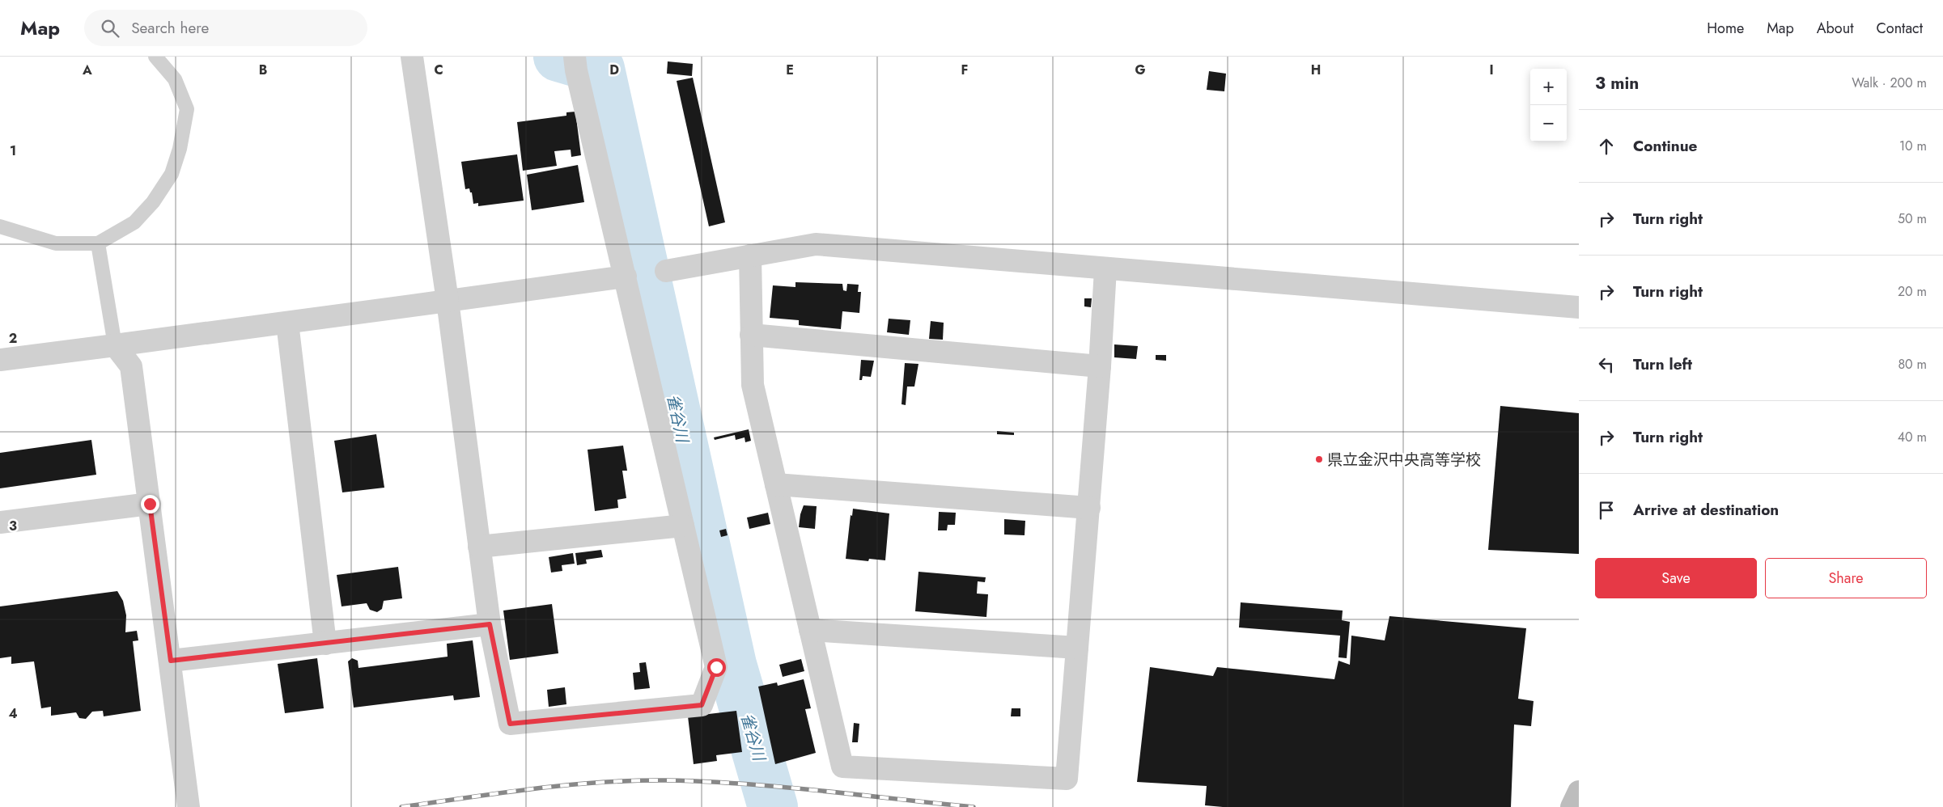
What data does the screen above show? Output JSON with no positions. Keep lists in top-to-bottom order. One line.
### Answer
{"water":["雀谷川"],"places":["県立金沢中央高等学校"],"page":{"header":"Map","search":"Search here","nav":["Home","Map","About","Contact"],"heading":["3 min","Walk · 200 m"],"map_buttons":["+","−"],"list":[["Continue","10 m"],["Turn right","50 m"],["Turn right","20 m"],["Turn left","80 m"],["Turn right","40 m"],"Arrive at destination"],"buttons":["Save","Share"]},"grid":{"columns":["A","B","C","D","E","F","G","H","I"],"rows":["1","2","3","4"]}}
